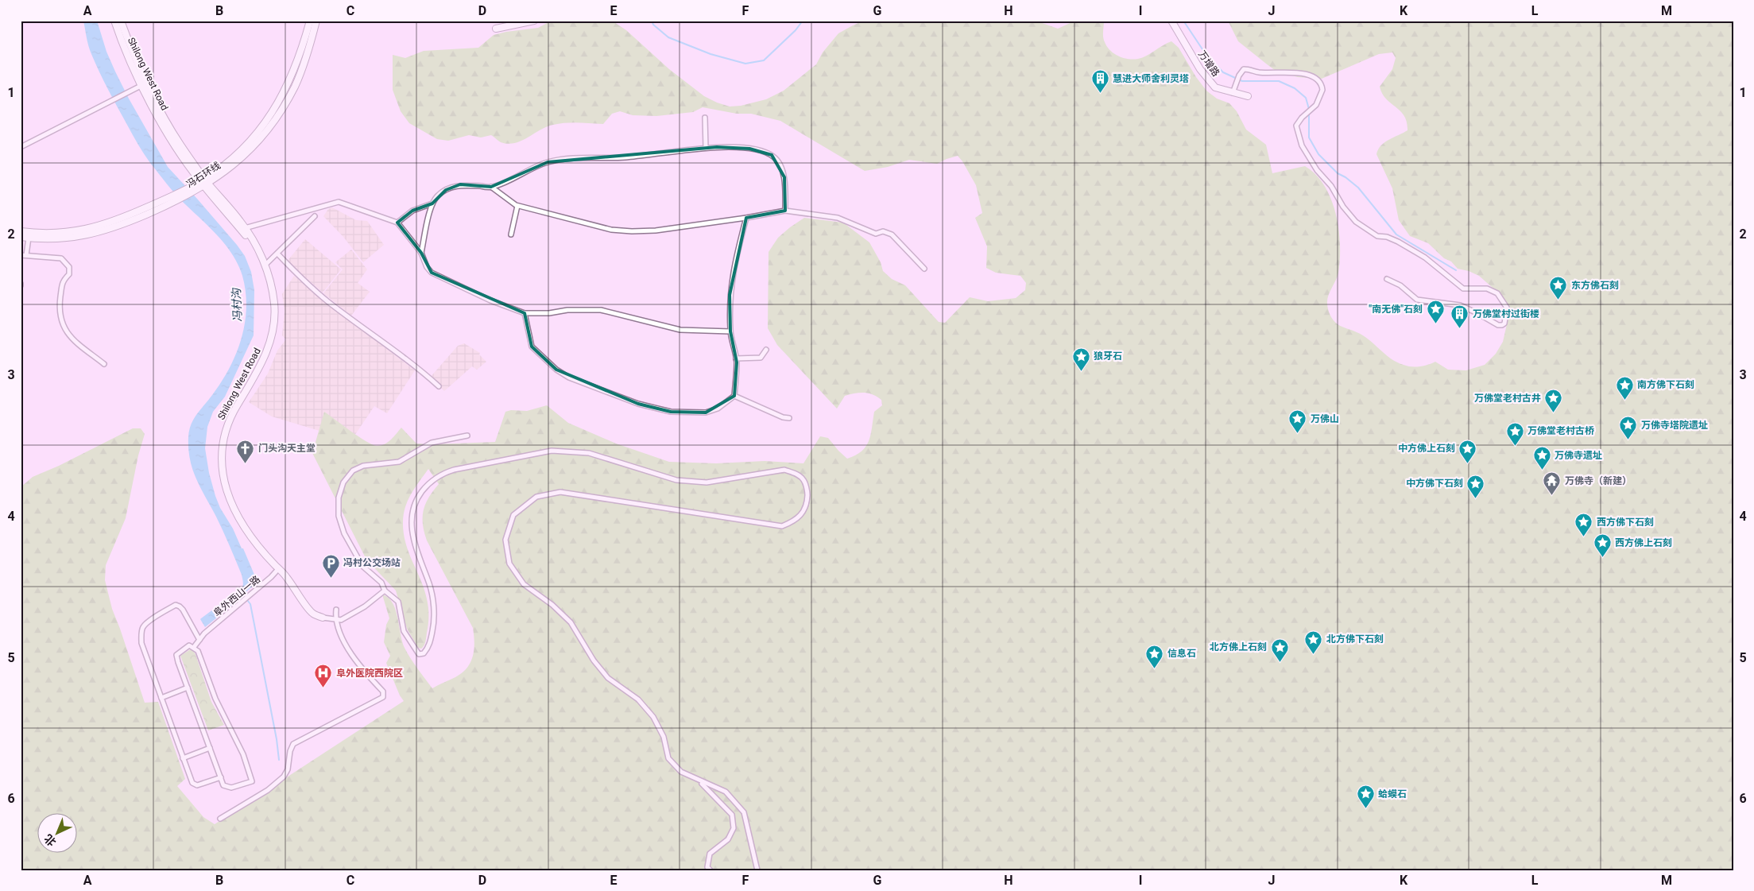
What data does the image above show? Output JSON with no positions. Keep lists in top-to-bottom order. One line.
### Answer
{"streets":{"main road":["万增路","Shilong West Road","冯石环线"],"street":["阜外西山一路"]},"crossings":[["Shilong West Road","冯石环线"],["Shilong West Road","阜外西山一路"]],"water":["冯村沟"],"places":{"building":["慧进大师舍利灵塔","万佛堂村过街楼"],"place":["东方佛石刻","\"南无佛\"石刻","狼牙石","南方佛下石刻","万佛堂老村古井","万佛山","万佛寺塔院遗址","万佛堂老村古桥","中方佛上石刻","万佛寺遗址","中方佛下石刻","西方佛下石刻","西方佛上石刻","北方佛下石刻","北方佛上石刻","信息石","蛤蟆石"],"church":["门头沟天主堂"],"temple":["万佛寺（新建）"],"parking":["冯村公交场站"],"hospital":["阜外医院西院区"]},"north":"bottom left","grid":{"columns":["A","B","C","D","E","F","G","H","I","J","K","L","M"],"rows":["1","2","3","4","5","6"]}}
